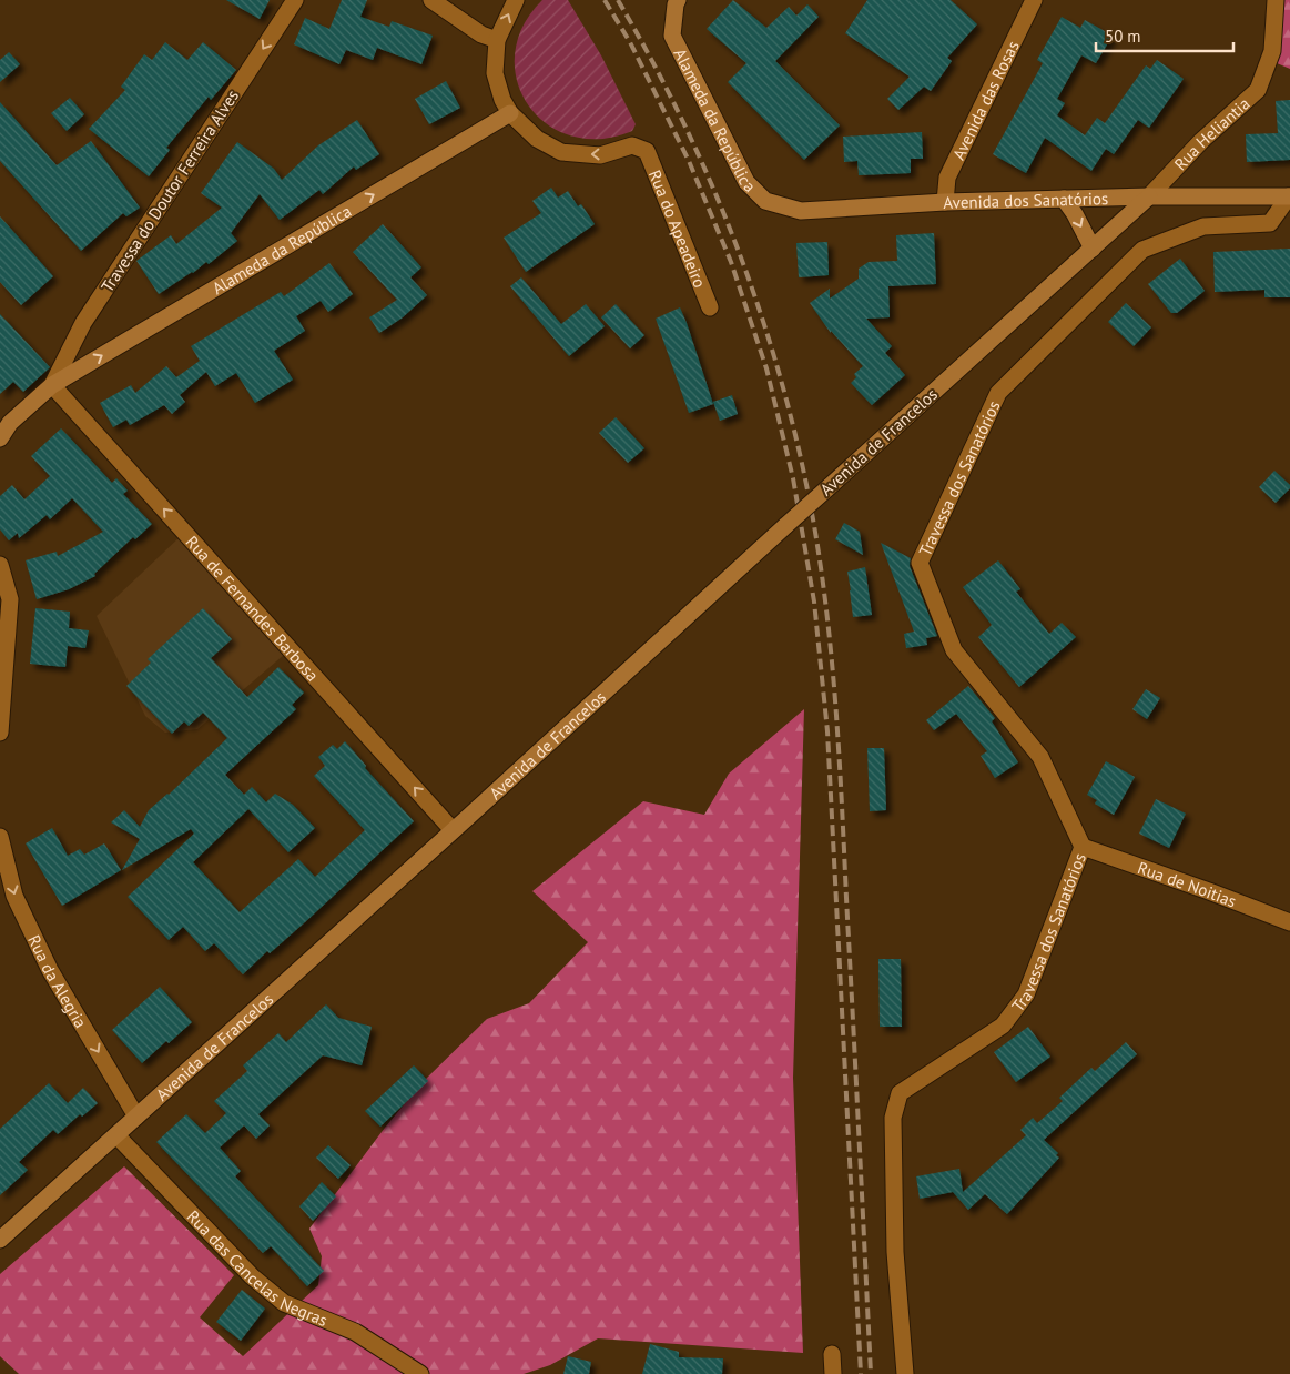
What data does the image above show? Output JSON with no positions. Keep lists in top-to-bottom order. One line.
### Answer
{"streets":{"main road":["Alameda da República","Avenida dos Sanatórios","Avenida de Francelos"],"street":["Avenida das Rosas","Rua Heliantia","Travessa do Doutor Ferreira Alves","Rua do Apeadeiro","Travessa dos Sanatórios","Rua de Fernandes Barbosa","Rua de Noitias","Rua da Alegria","Rua das Cancelas Negras"]},"crossings":[["Avenida das Rosas","Avenida dos Sanatórios"],["Alameda da República","Travessa do Doutor Ferreira Alves"],["Alameda da República","Avenida dos Sanatórios"],["Alameda da República","Rua do Apeadeiro"],["Alameda da República","Rua de Fernandes Barbosa"],["Rua Heliantia","Avenida dos Sanatórios"],["Rua Heliantia","Avenida de Francelos"],["Travessa do Doutor Ferreira Alves","Rua de Fernandes Barbosa"],["Avenida dos Sanatórios","Avenida de Francelos"],["Avenida dos Sanatórios","Travessa dos Sanatórios"],["Avenida de Francelos","Rua de Fernandes Barbosa"],["Avenida de Francelos","Rua da Alegria"],["Avenida de Francelos","Rua das Cancelas Negras"],["Travessa dos Sanatórios","Rua de Noitias"]],"one_way":["Alameda da República","Travessa do Doutor Ferreira Alves","Rua do Apeadeiro","Rua de Fernandes Barbosa","Rua da Alegria"],"scale_bar":"50 m"}
